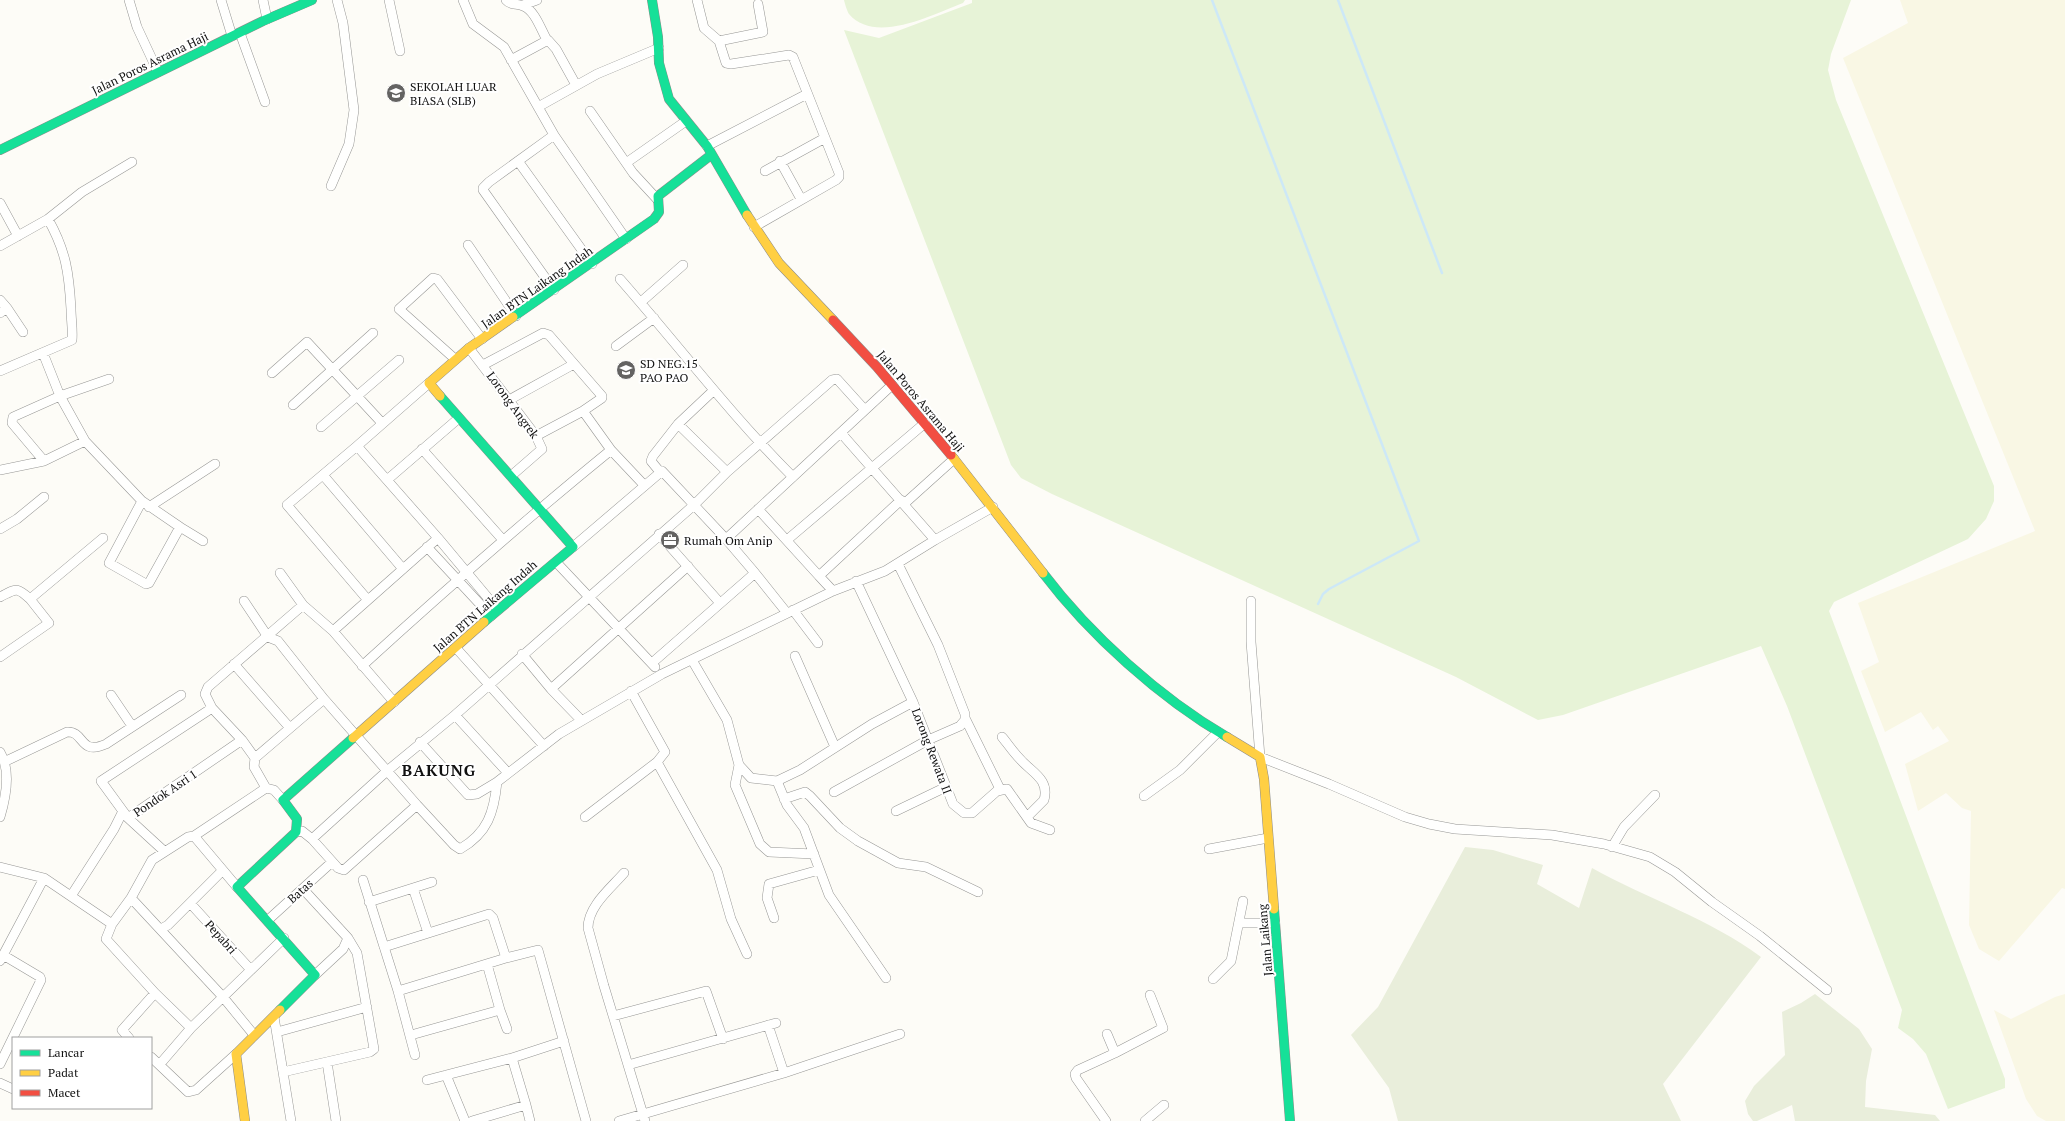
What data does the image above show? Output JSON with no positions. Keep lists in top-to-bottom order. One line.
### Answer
{"streets":{"street":["Jalan Poros Asrama Haji","Jalan BTN Laikang Indah","Lorong Angrek","Lorong Rewata II","Pondok Asri 1","Batas","Pepabri","Jalan Laikang"]},"crossings":[["Jalan Poros Asrama Haji","Jalan Laikang"],["Jalan BTN Laikang Indah","Lorong Angrek"]],"districts":["BAKUNG"],"places":{"school or university":["SEKOLAH LUAR BIASA (SLB)","SD NEG.15 PAO PAO"],"office":["Rumah Om Anip"]},"legend":["Lancar","Padat","Macet"]}
